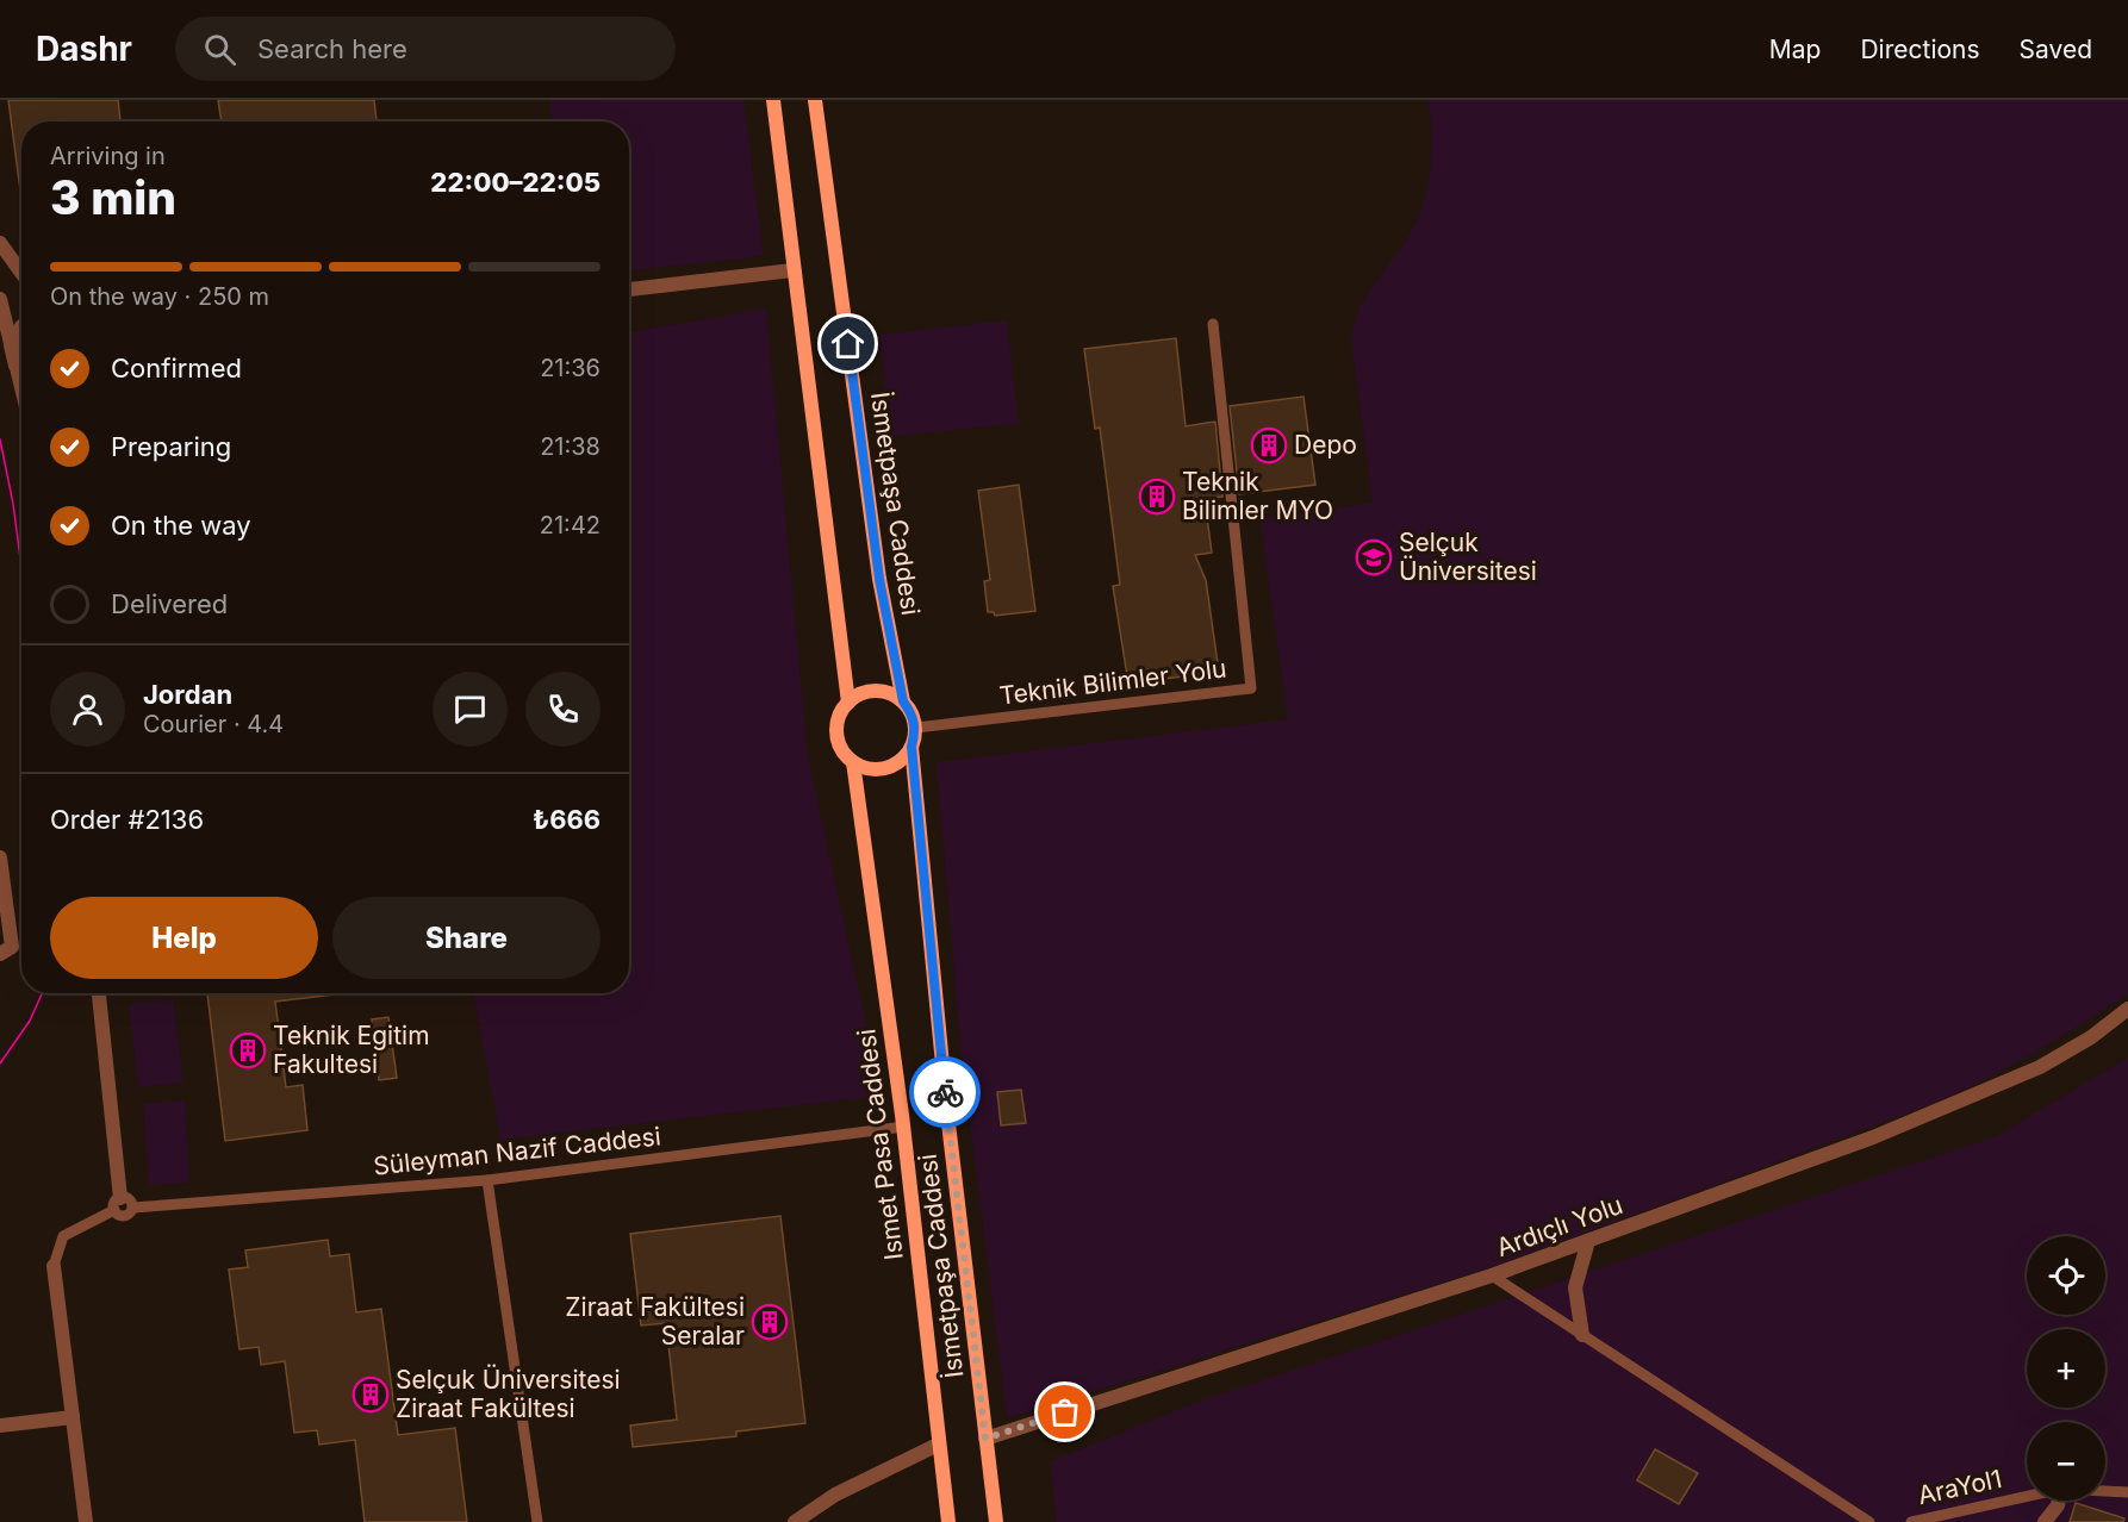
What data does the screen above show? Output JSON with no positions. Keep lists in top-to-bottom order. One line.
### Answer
{"streets":{"main road":["İsmetpaşa Caddesi","Ismet Pasa Caddesi"],"street":["Ardıçlı Yolu"],"lane":["Teknik Bilimler Yolu","Süleyman Nazif Caddesi","AraYol1"]},"crossings":[["İsmetpaşa Caddesi","Teknik Bilimler Yolu"],["İsmetpaşa Caddesi","Ismet Pasa Caddesi"],["İsmetpaşa Caddesi","Ardıçlı Yolu"],["Teknik Bilimler Yolu","Ismet Pasa Caddesi"],["Ismet Pasa Caddesi","Süleyman Nazif Caddesi"]],"places":{"building":["Depo","Teknik Bilimler MYO","Teknik Egitim Fakultesi","Ziraat Fakültesi Seralar","Selçuk Üniversitesi Ziraat Fakültesi"],"school or university":["Selçuk Üniversitesi"]},"page":{"header":"Dashr","search":"Search here","nav":["Map","Directions","Saved"],"heading":["3 min","Arriving in","22:00–22:05"],"panel":["Jordan","Courier · 4.4","Order #2136","₺666"],"bar":"On the way · 250 m","list":[["Confirmed","21:36"],["Preparing","21:38"],["On the way","21:42"],"Delivered"],"buttons":["Help","Share"],"map_buttons":["+","−"]}}
